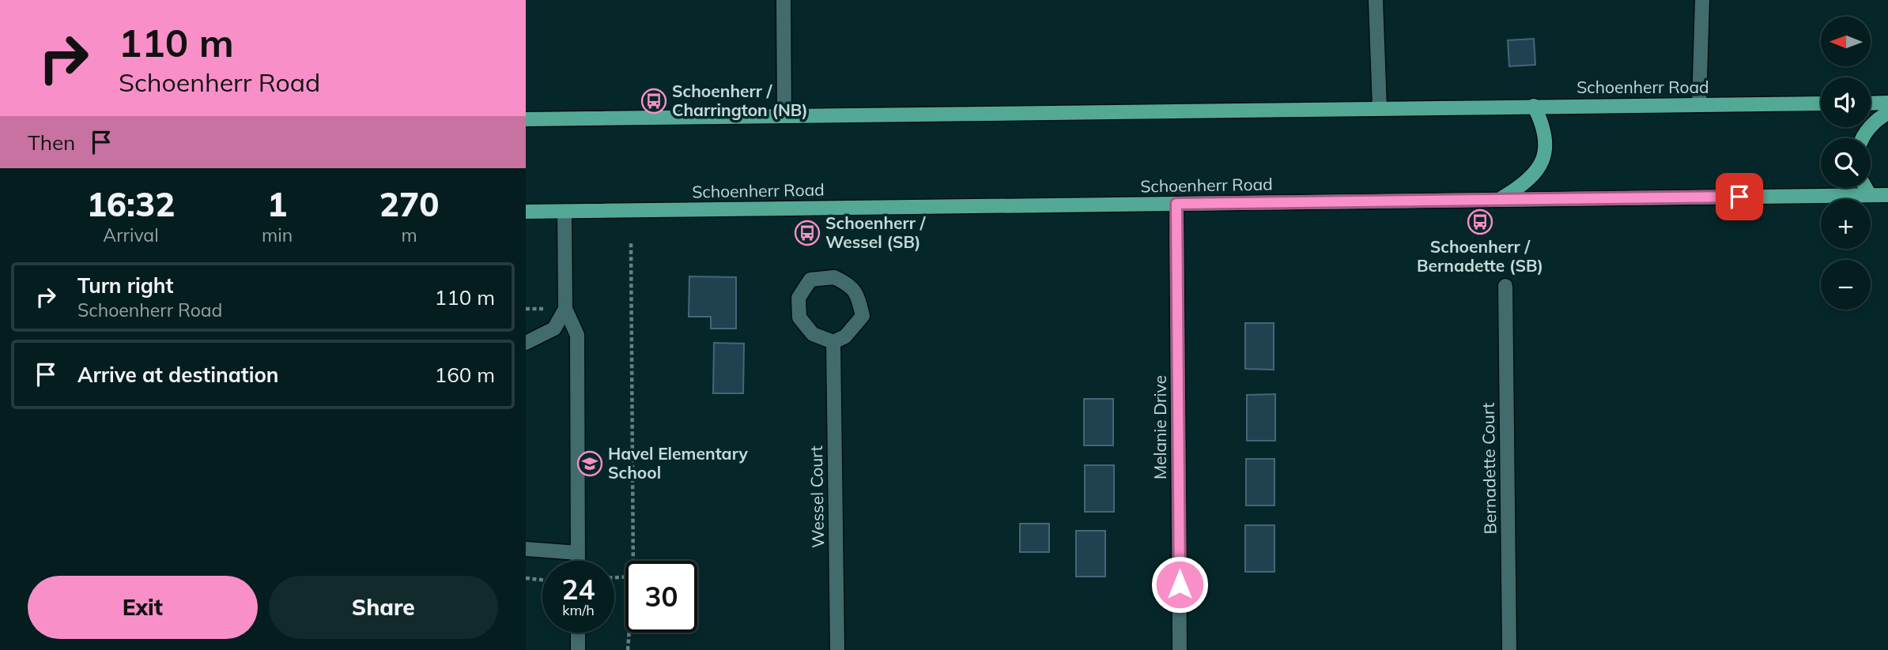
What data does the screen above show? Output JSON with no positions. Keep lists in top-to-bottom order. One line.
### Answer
{"streets":{"main road":["Schoenherr Road"],"street":["Melanie Drive","Bernadette Court","Wessel Court"]},"crossings":[["Schoenherr Road","Melanie Drive"]],"places":{"bus stop":["Schoenherr / Charrington (NB)","Schoenherr / Bernadette (SB)","Schoenherr / Wessel (SB)"],"school or university":["Havel Elementary School"]},"north":"left","page":{"turn":["110 m","Schoenherr Road"],"map_buttons":["+","−"],"then":"Then","eta":["16:32","Arrival","1","min","270","m"],"list":[{"name":"Turn right","note":"Schoenherr Road","value":"110 m"},{"name":"Arrive at destination","value":"160 m"}],"speed":"24 km/h","limit":"30","buttons":["Exit","Share"]}}
